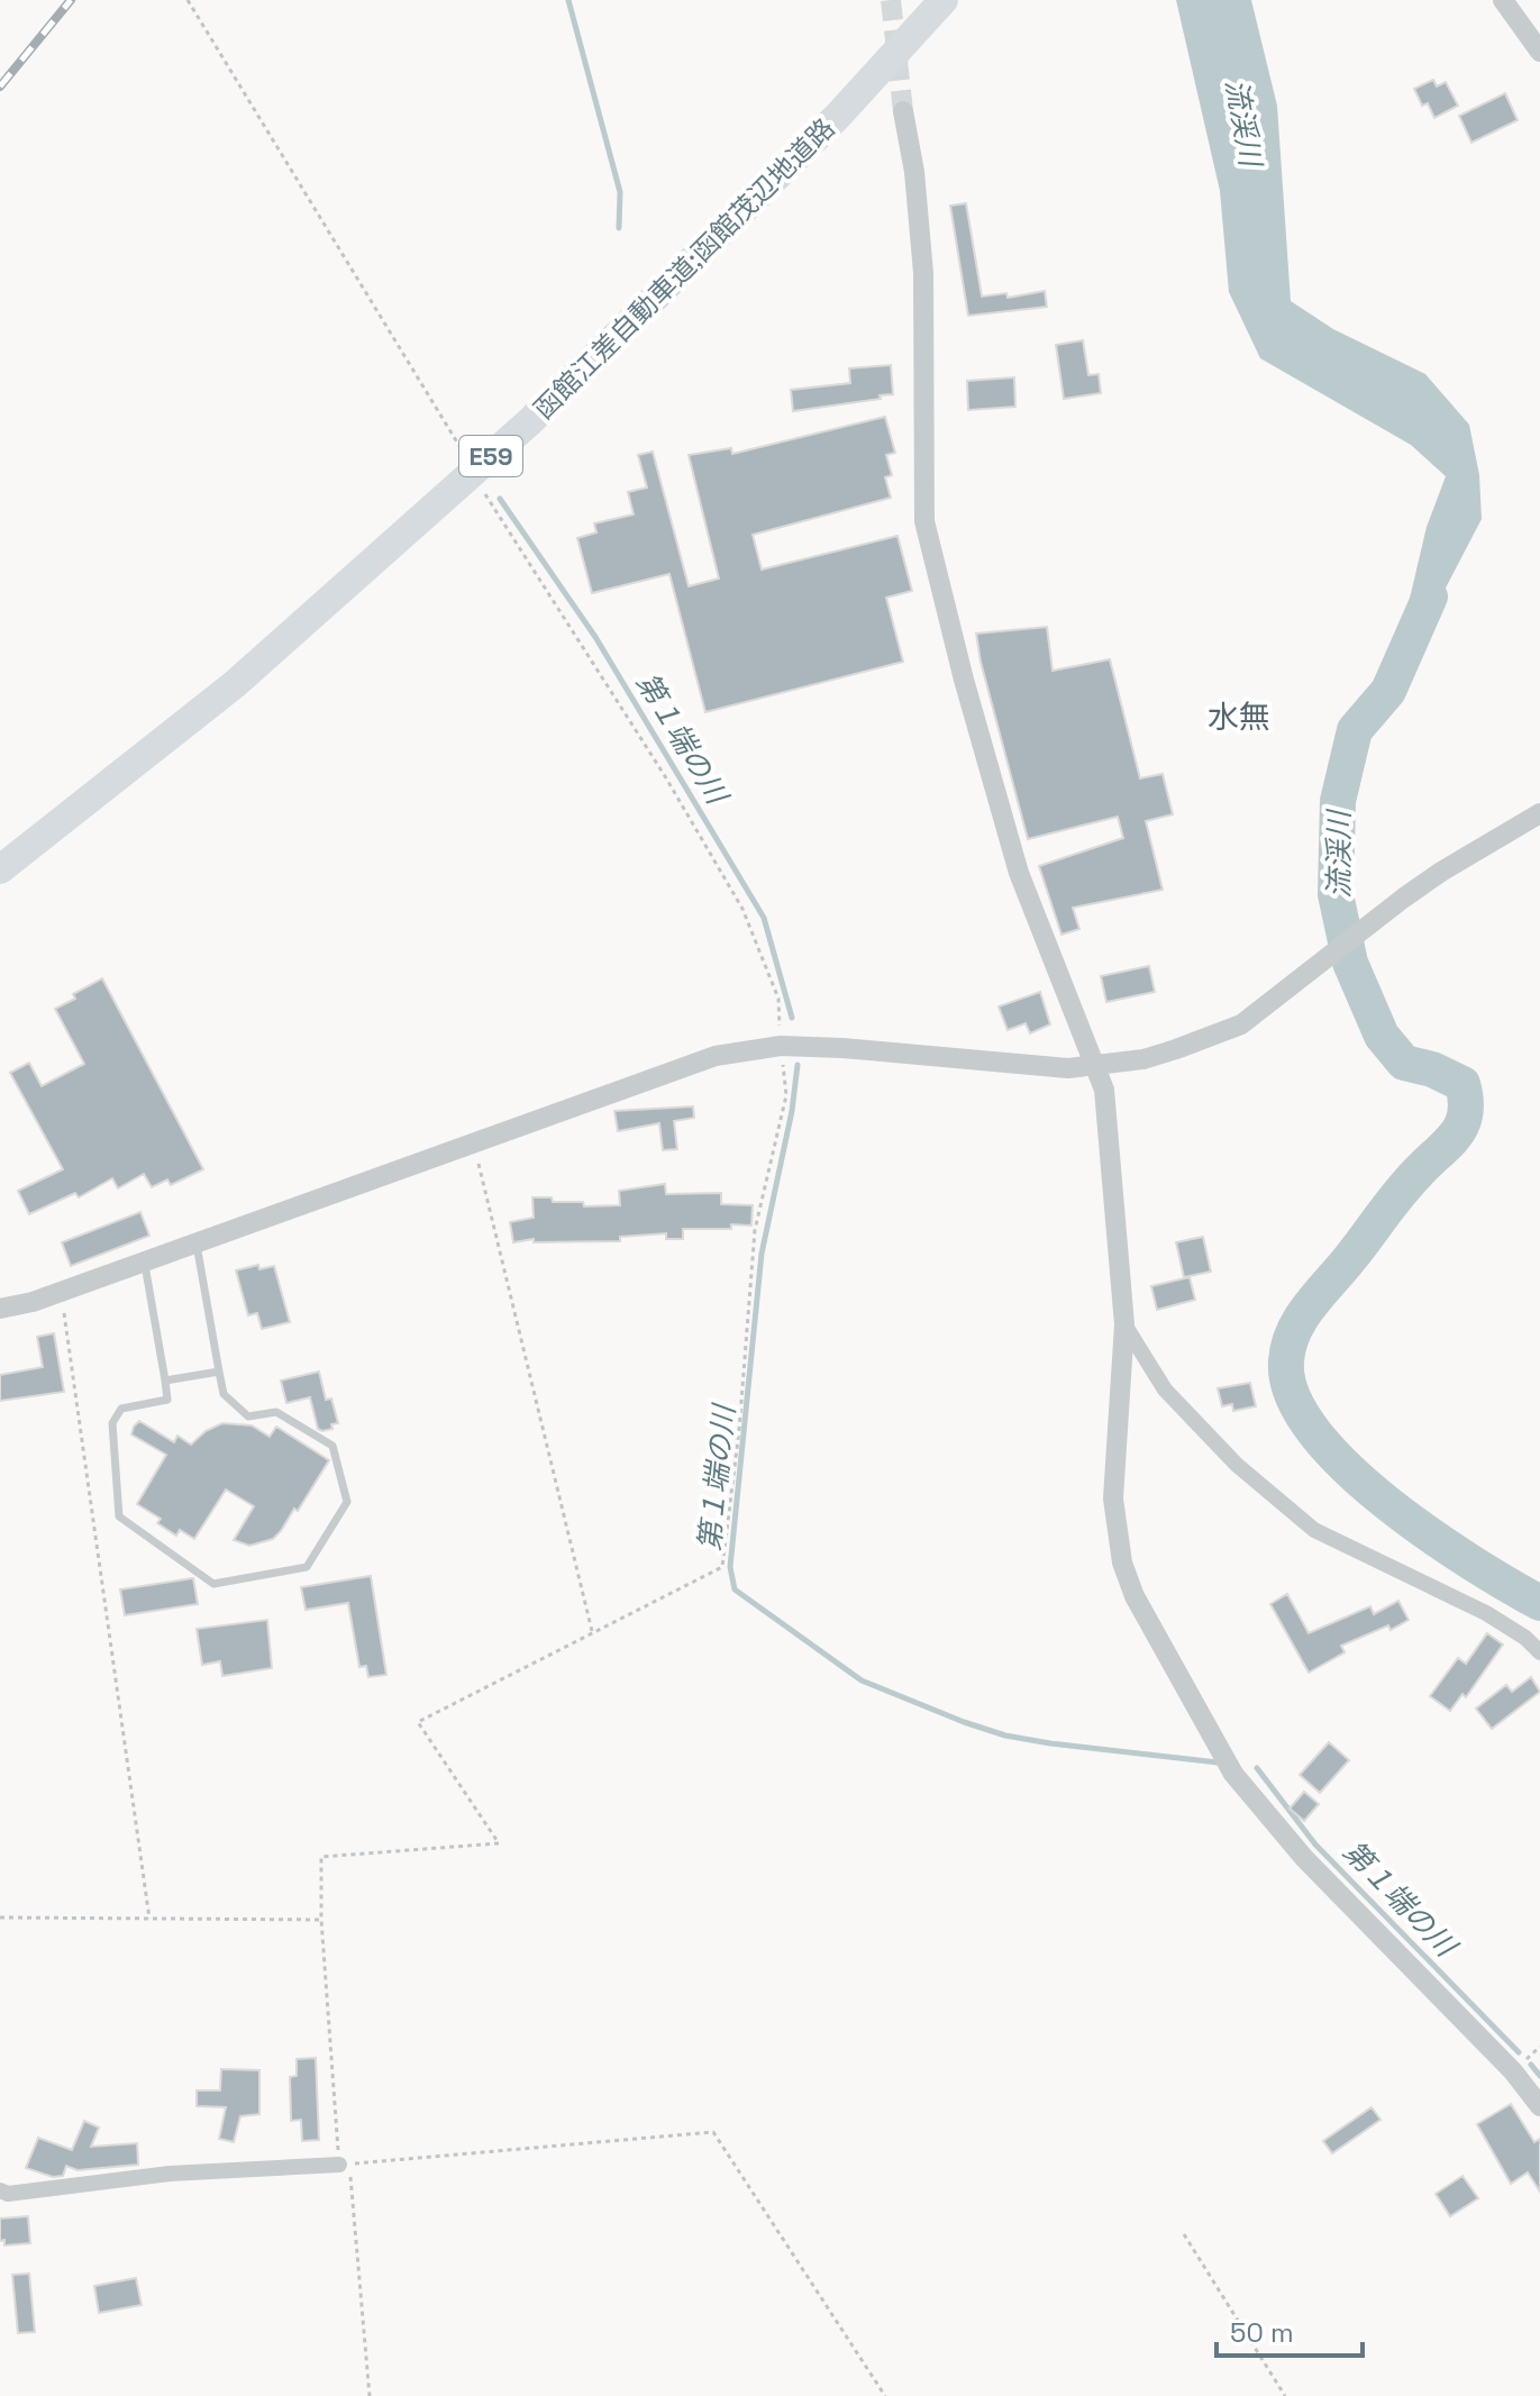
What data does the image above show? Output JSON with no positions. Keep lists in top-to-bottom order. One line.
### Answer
{"streets":{"highway":["函館江差自動車道;函館茂辺地道路","E59"]},"districts":["水無"],"water":["流渓川","第１端の川"],"scale_bar":"50 m"}
